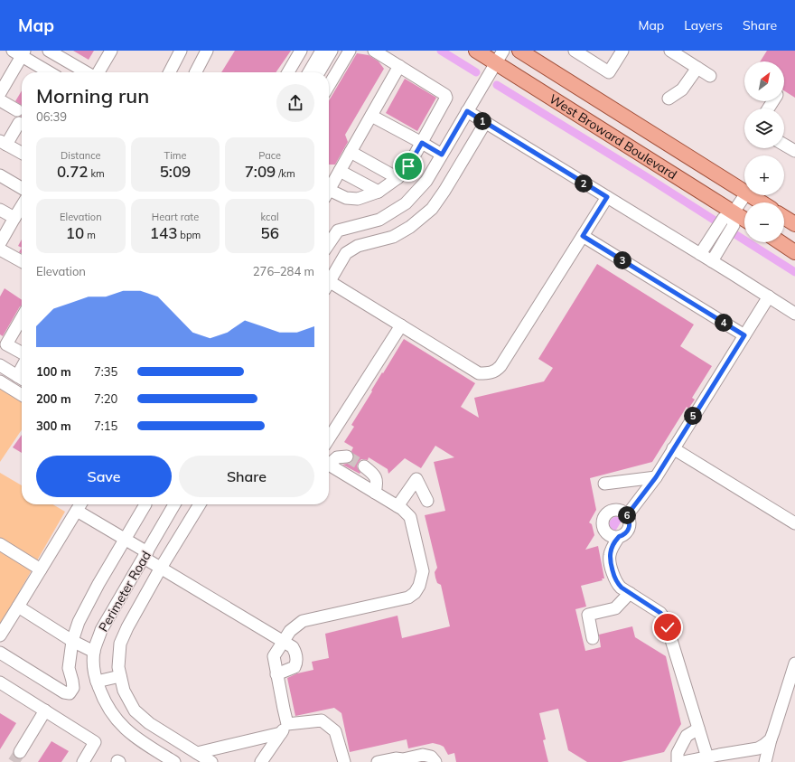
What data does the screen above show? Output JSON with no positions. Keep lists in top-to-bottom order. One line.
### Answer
{"streets":{"main road":["West Broward Boulevard"],"street":["Perimeter Road"]},"north":"top right","page":{"header":"Map","nav":["Map","Layers","Share"],"map_buttons":["+","−"],"heading":["Morning run","06:39"],"pins":["1","2","3","4","5","6"],"stats":[["Distance","0.72 km"],["Time","5:09"],["Pace","7:09 /km"],["Elevation","10 m"],["Heart rate","143 bpm"],["kcal","56"]],"chart":["Elevation","276–284 m"],"list":[{"name":"100 m","note":"7:35"},{"name":"200 m","note":"7:20"},{"name":"300 m","note":"7:15"}],"buttons":["Save","Share"]}}
